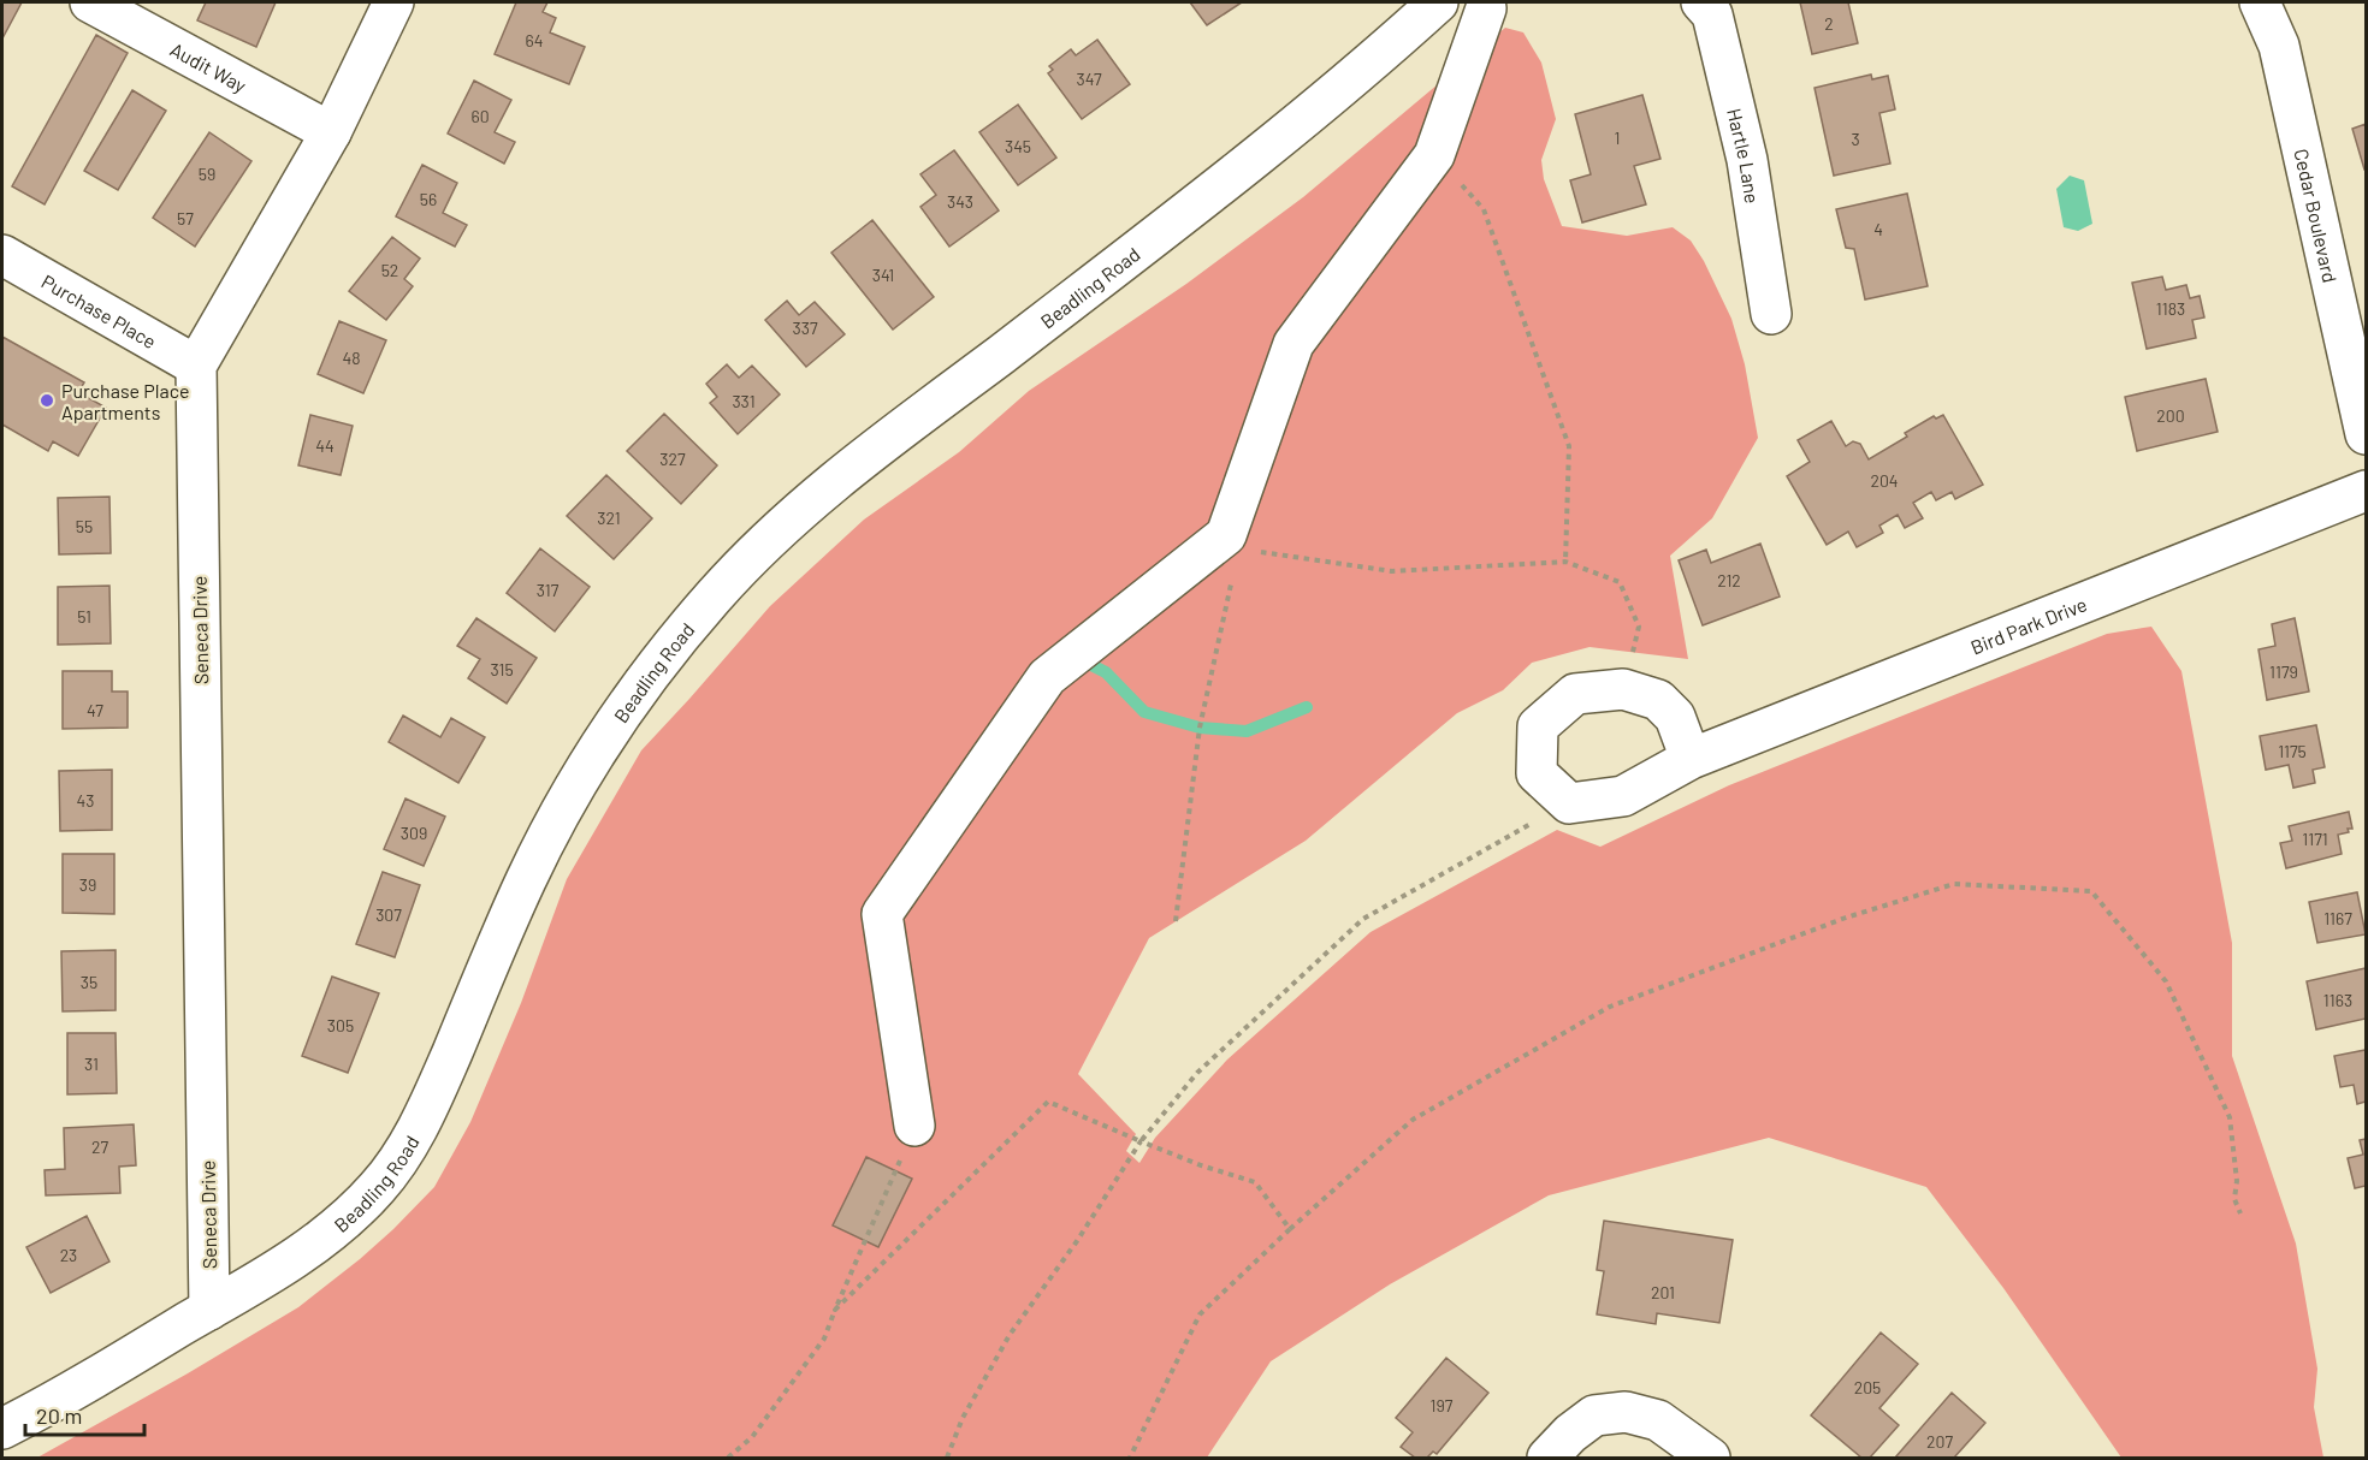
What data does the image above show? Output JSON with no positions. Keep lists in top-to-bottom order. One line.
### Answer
{"streets":{"street":["Audit Way","Hartle Lane","Cedar Boulevard","Beadling Road","Purchase Place","Bird Park Drive","Seneca Drive"]},"crossings":[["Beadling Road","Seneca Drive"],["Purchase Place","Seneca Drive"]],"places":["Purchase Place Apartments"],"house_numbers":["2","64","347","60","1","3","345","59","56","343","57","4","52","341","1183","337","48","331","200","44","327","204","321","55","212","317","51","315","1179","47","1175","43","309","1171","39","307","1167","35","1163","305","31","27","23","201","205","197","207"],"scale_bar":"20 m"}
